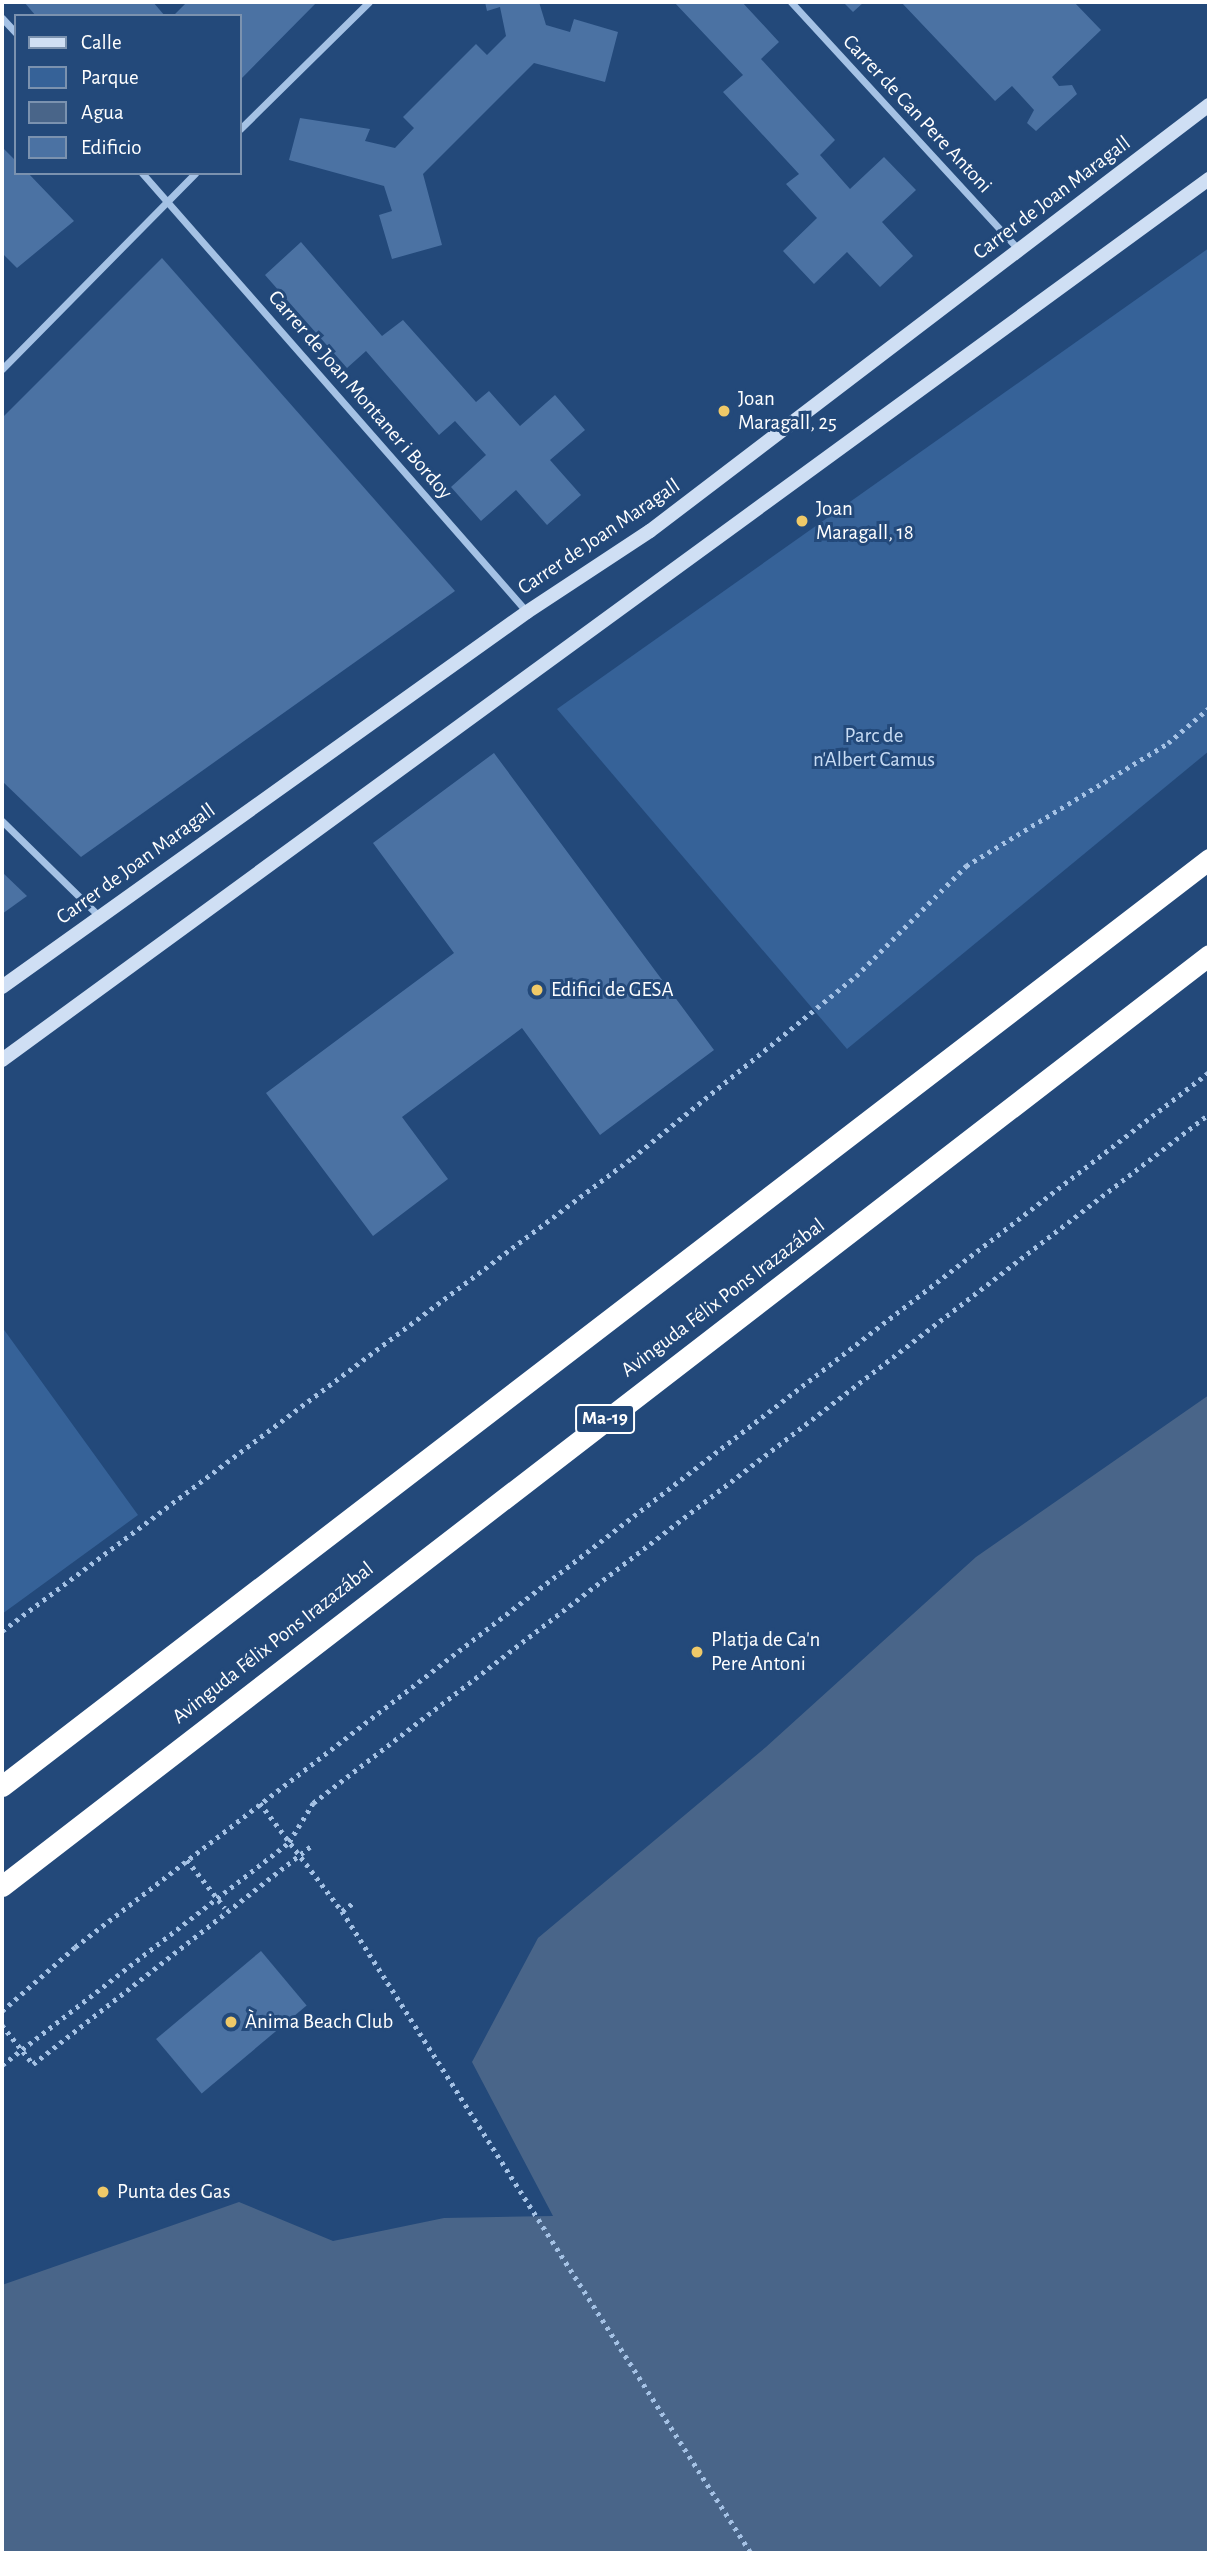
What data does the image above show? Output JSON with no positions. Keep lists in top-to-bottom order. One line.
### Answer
{"streets":{"highway":["Avinguda Félix Pons Irazazábal","Ma-19"],"street":["Carrer de Can Pere Antoni","Carrer de Joan Maragall","Carrer de Joan Montaner i Bordoy"]},"crossings":[["Carrer de Can Pere Antoni","Carrer de Joan Maragall"],["Carrer de Joan Maragall","Carrer de Joan Montaner i Bordoy"]],"parks":["Parc de n'Albert Camus"],"places":["Joan Maragall, 25","Joan Maragall, 18","Edifici de GESA","Platja de Ca'n Pere Antoni","Ànima Beach Club","Punta des Gas"],"legend":["Calle","Parque","Agua","Edificio"]}
